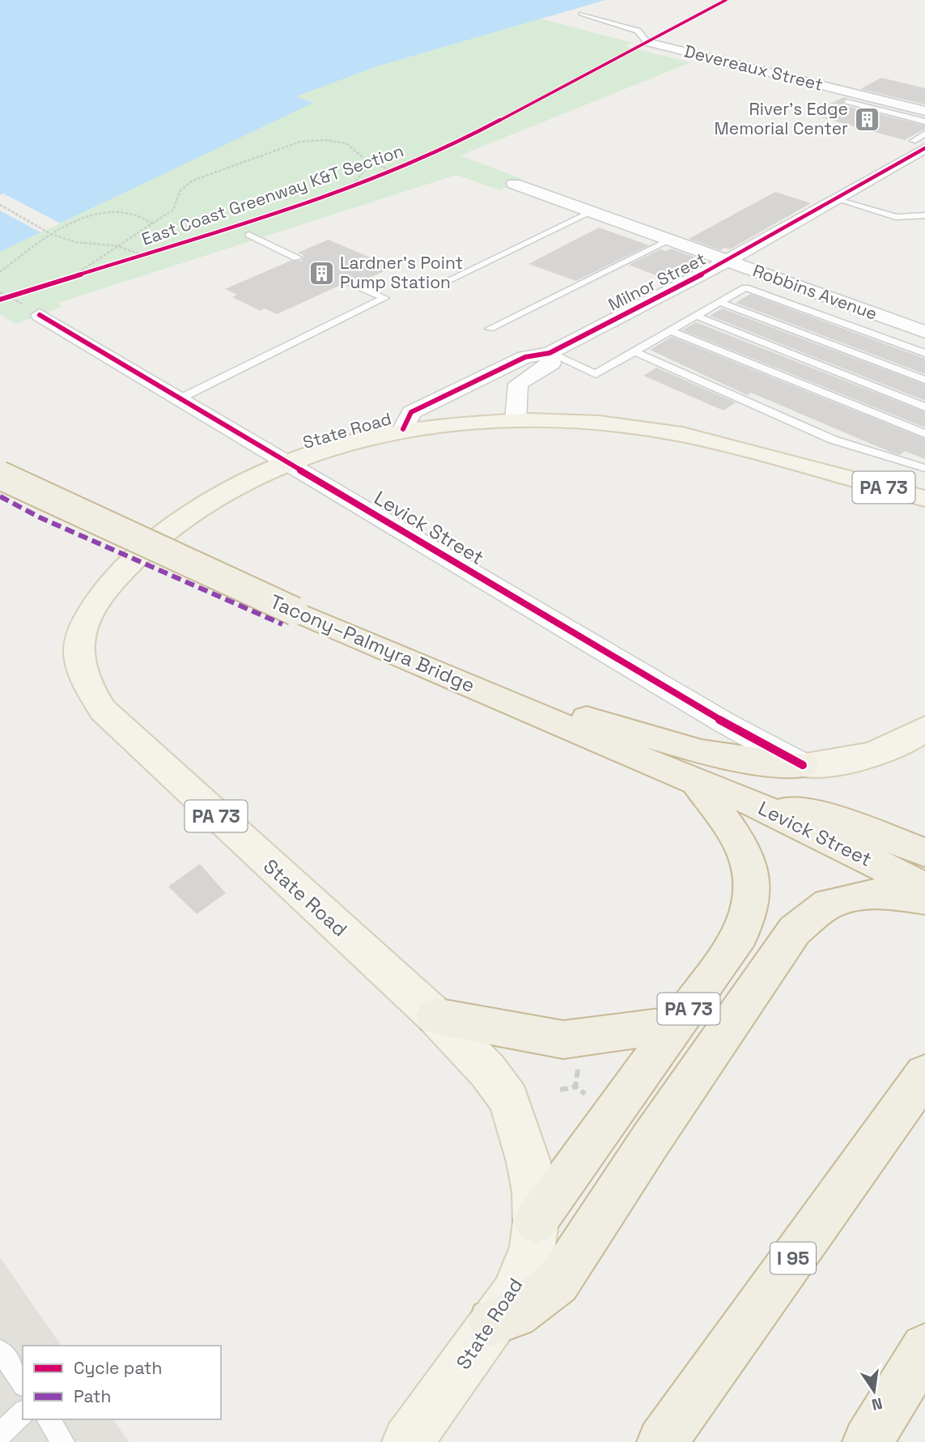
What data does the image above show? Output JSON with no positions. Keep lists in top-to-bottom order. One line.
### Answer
{"streets":{"highway":["PA 73","Levick Street","Tacony–Palmyra Bridge","I 95"],"main road":["State Road"],"street":["Devereaux Street","Milnor Street","Robbins Avenue"],"cycle path":["East Coast Greenway K&T Section"]},"crossings":[["Milnor Street","Robbins Avenue"],["Milnor Street","State Road"],["State Road","PA 73"],["State Road","Levick Street"],["PA 73","Tacony–Palmyra Bridge"],["Levick Street","Tacony–Palmyra Bridge"]],"places":{"building":["River's Edge Memorial Center","Lardner's Point Pump Station"]},"legend":["Cycle path","Path"],"north":"bottom"}
